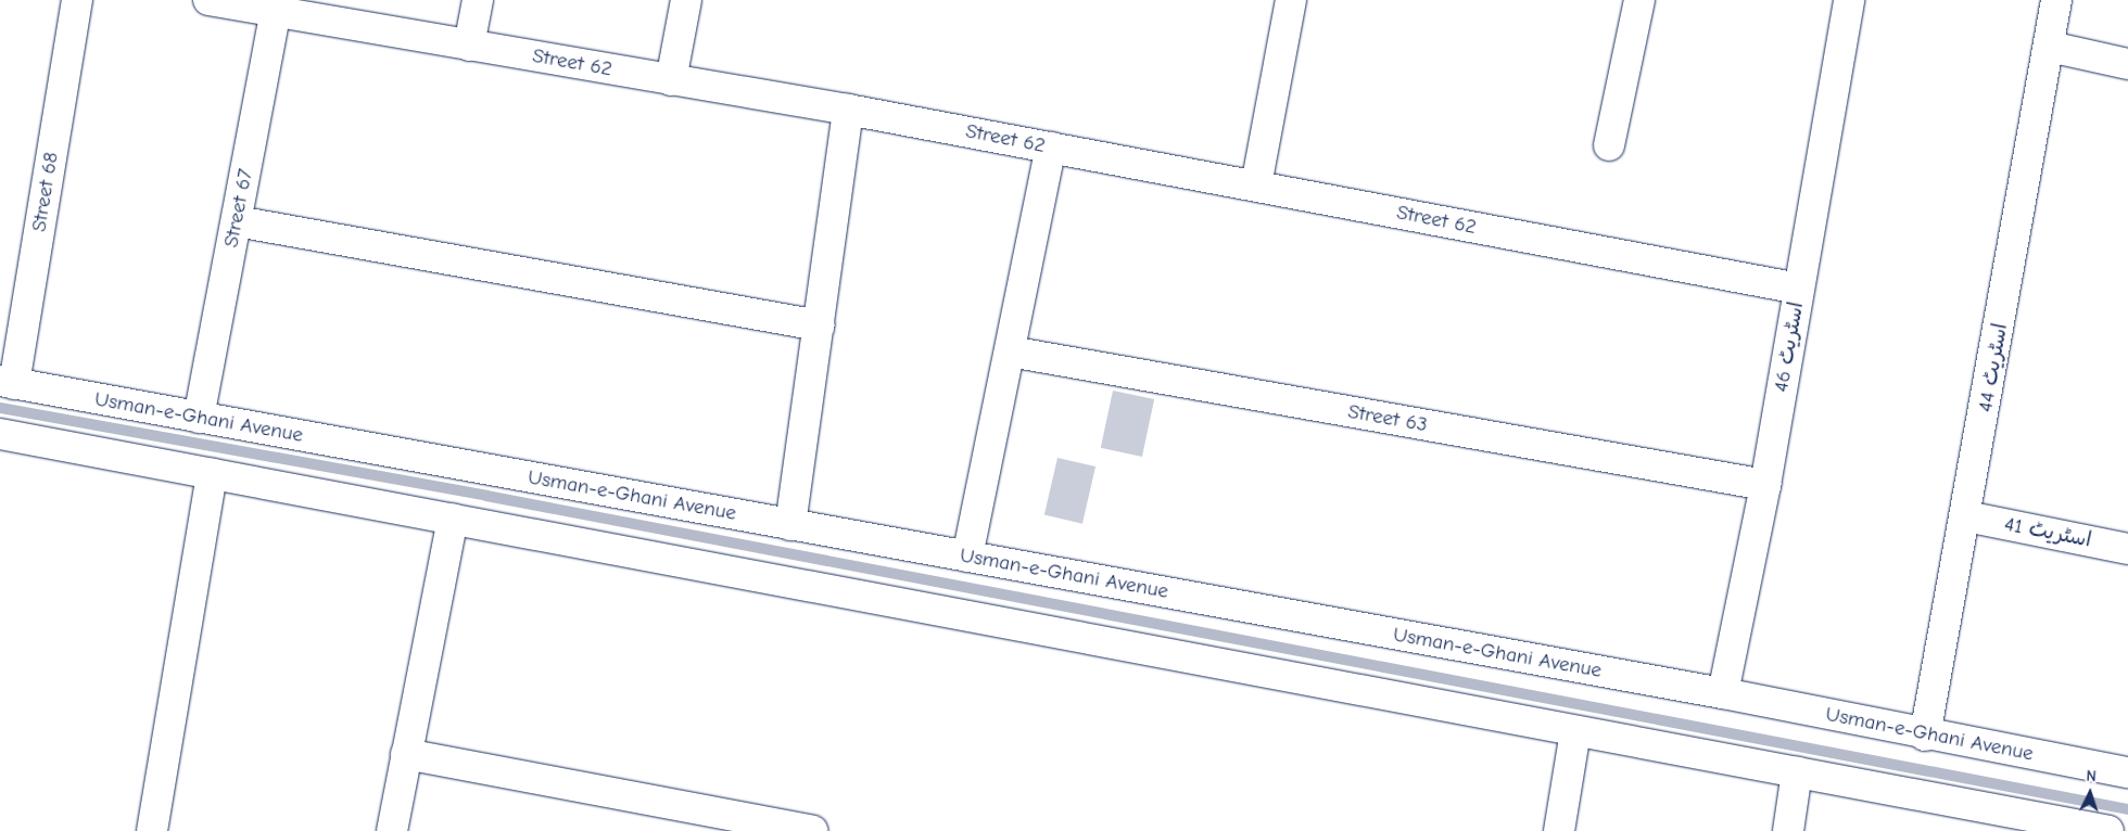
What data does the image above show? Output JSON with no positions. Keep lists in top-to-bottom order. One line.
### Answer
{"streets":{"street":["Street 62","Street 68","Street 67","اسٹریٹ 46","اسٹریٹ 44","Usman-e-Ghani Avenue","Street 63","اسٹریٹ 41"]},"crossings":[["Street 62","Street 67"],["Street 62","اسٹریٹ 46"],["Street 68","Usman-e-Ghani Avenue"],["Street 67","Usman-e-Ghani Avenue"],["اسٹریٹ 46","Usman-e-Ghani Avenue"],["اسٹریٹ 46","Street 63"],["اسٹریٹ 44","Usman-e-Ghani Avenue"],["اسٹریٹ 44","اسٹریٹ 41"]],"north":"top"}
